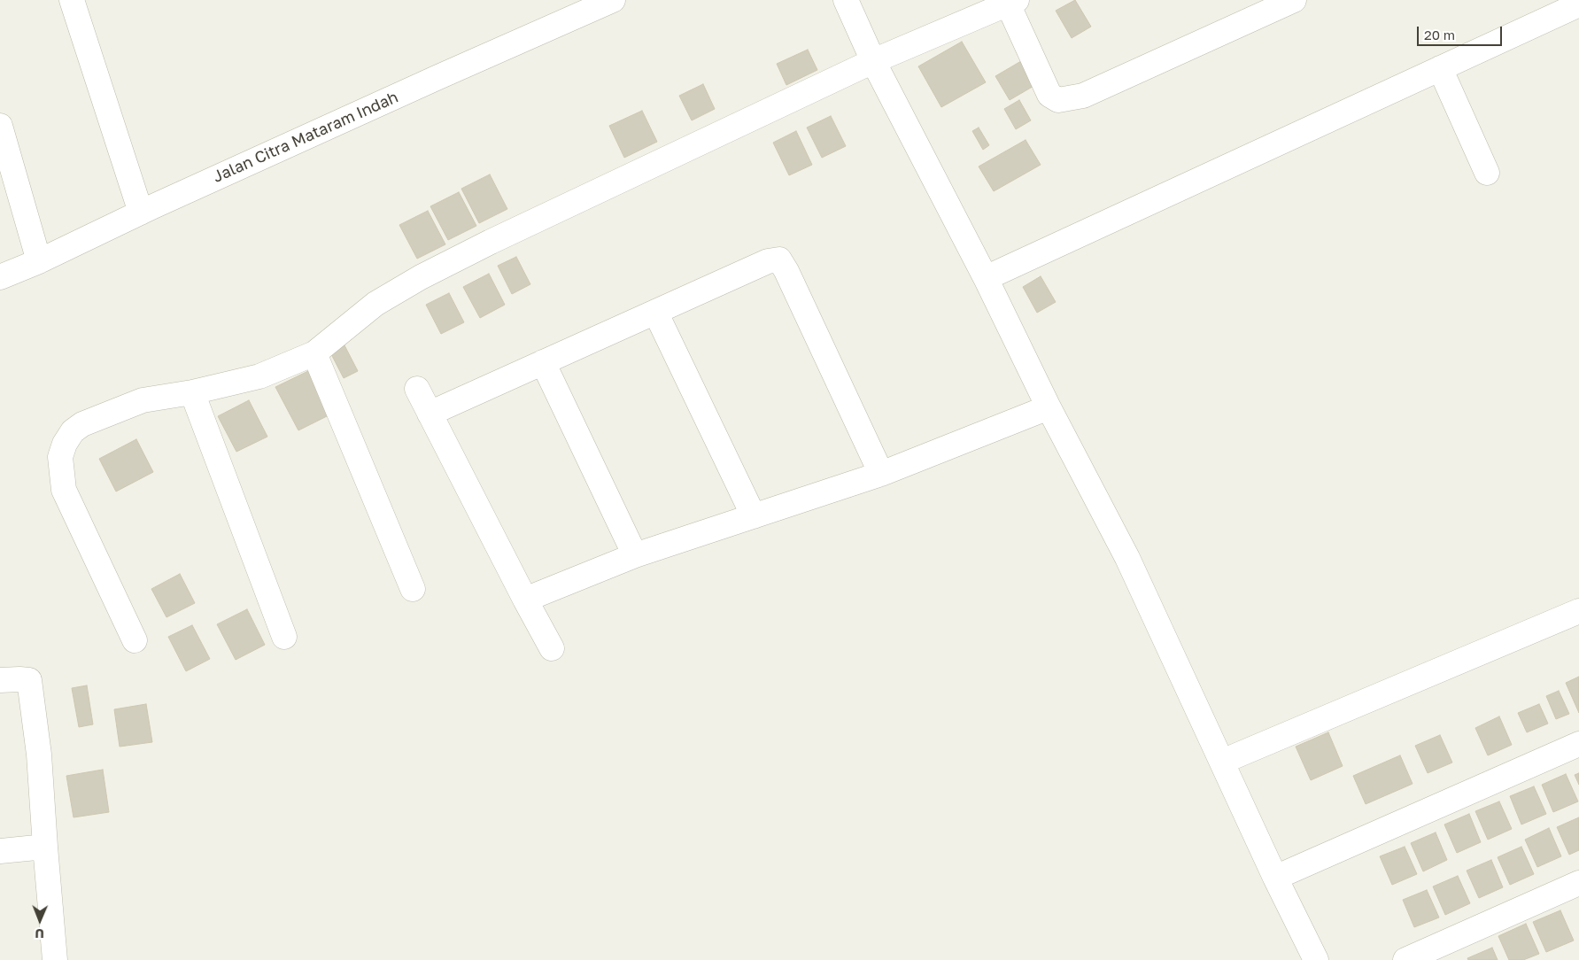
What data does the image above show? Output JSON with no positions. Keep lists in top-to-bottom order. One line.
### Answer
{"streets":{"street":["Jalan Citra Mataram Indah"]},"scale_bar":"20 m","north":"bottom"}
